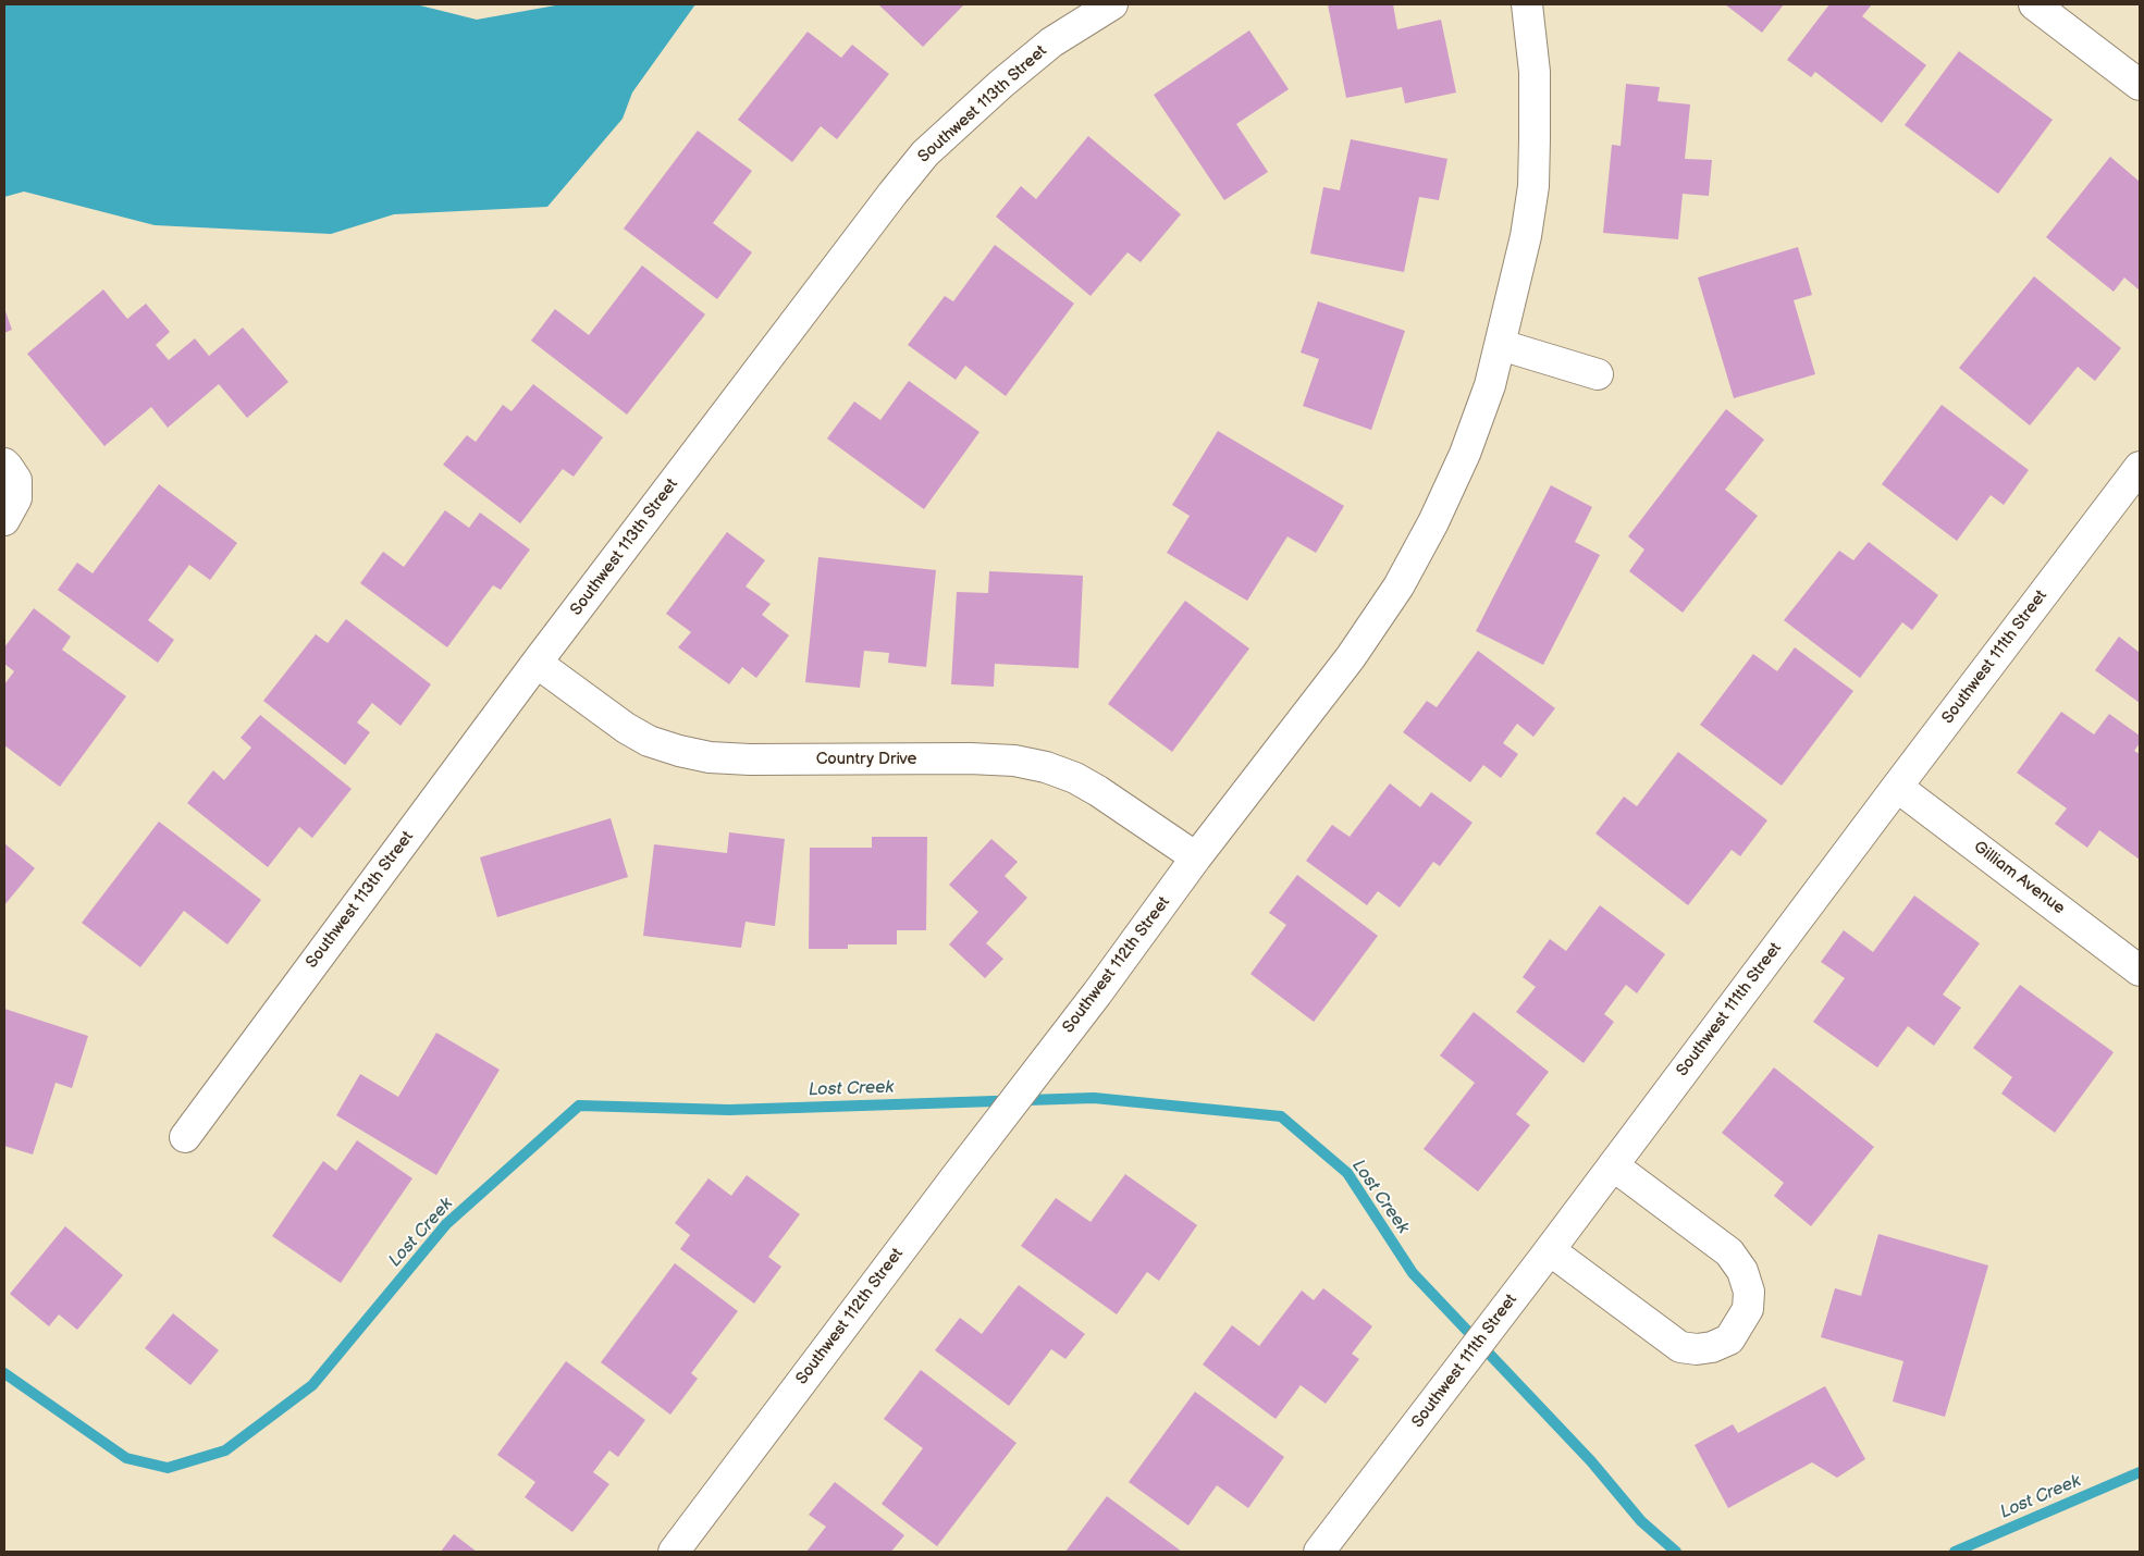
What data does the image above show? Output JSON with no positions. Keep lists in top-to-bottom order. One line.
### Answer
{"streets":{"street":["Southwest 113th Street","Southwest 111th Street","Country Drive","Gilliam Avenue","Southwest 112th Street"]},"crossings":[["Southwest 113th Street","Country Drive"],["Southwest 111th Street","Gilliam Avenue"],["Country Drive","Southwest 112th Street"]],"water":["Lost Creek"]}
